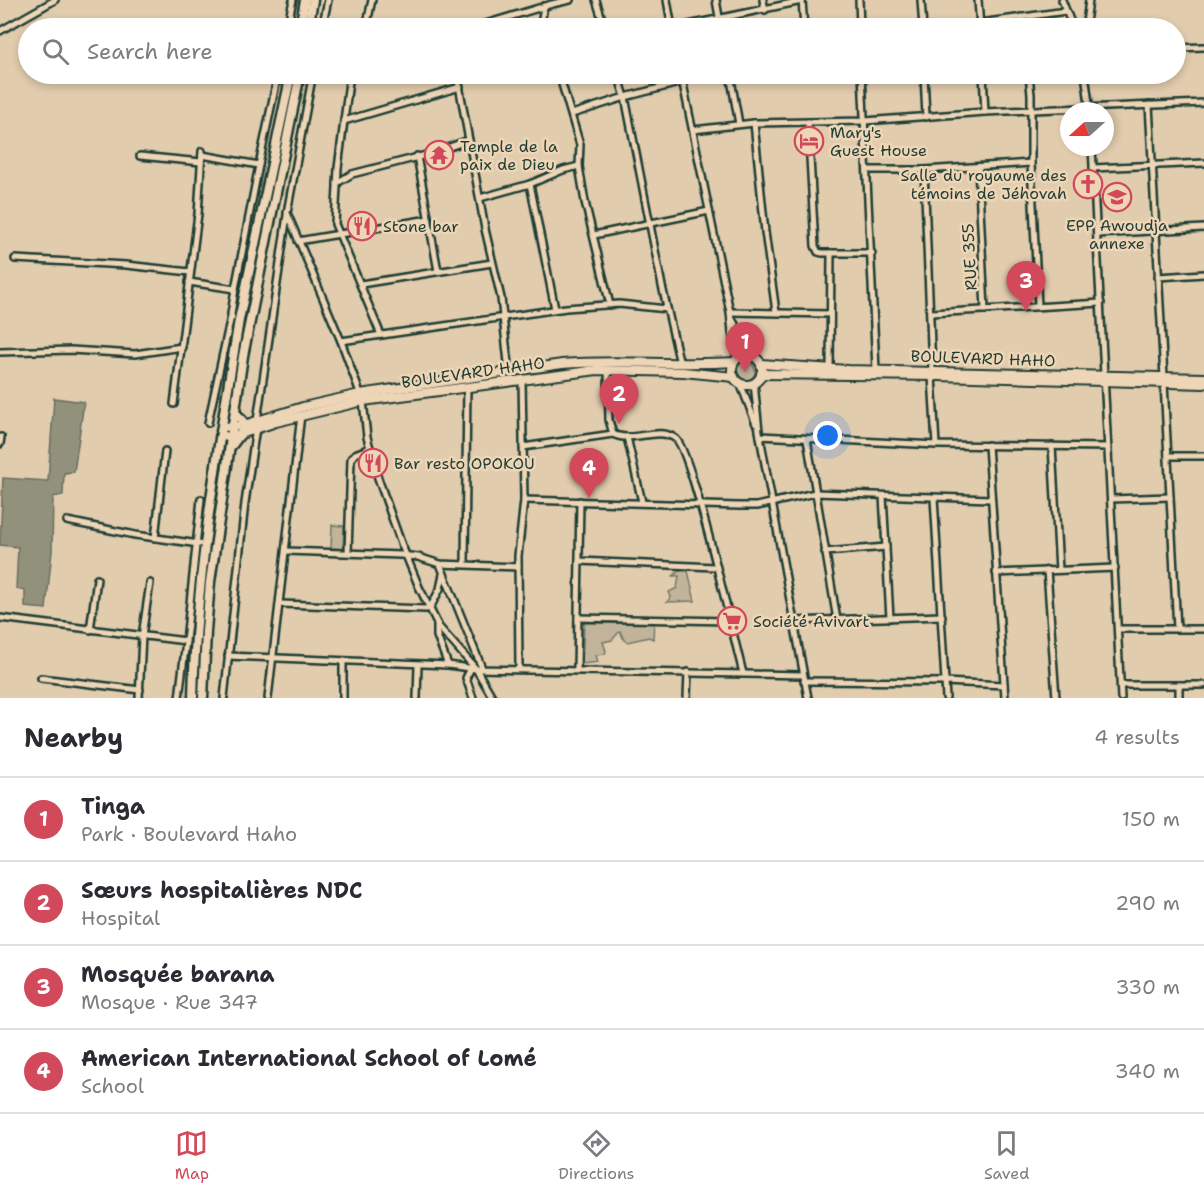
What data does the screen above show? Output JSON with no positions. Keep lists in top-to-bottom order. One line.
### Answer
{"streets":{"main road":["BOULEVARD HAHO"],"street":["RUE 355"]},"places":{"hotel":["Mary's Guest House"],"temple":["Temple de la paix de Dieu"],"church":["Salle du royaume des témoins de Jéhovah"],"school or university":["EPP Awoudja annexe"],"restaurant":["Stone bar","Bar resto OPOKOU"],"supermarket":["Société Avivart"]},"north":"left","page":{"search":"Search here","pins":["3","1","2","4"],"heading":["Nearby","4 results"],"list":[{"mark":"1","name":"Tinga","note":"Park · Boulevard Haho","value":"150 m"},{"mark":"2","name":"Sœurs hospitalières NDC","note":"Hospital","value":"290 m"},{"mark":"3","name":"Mosquée barana","note":"Mosque · Rue 347","value":"330 m"},{"mark":"4","name":"American International School of Lomé","note":"School","value":"340 m"}],"nav":["Map","Directions","Saved"]}}
